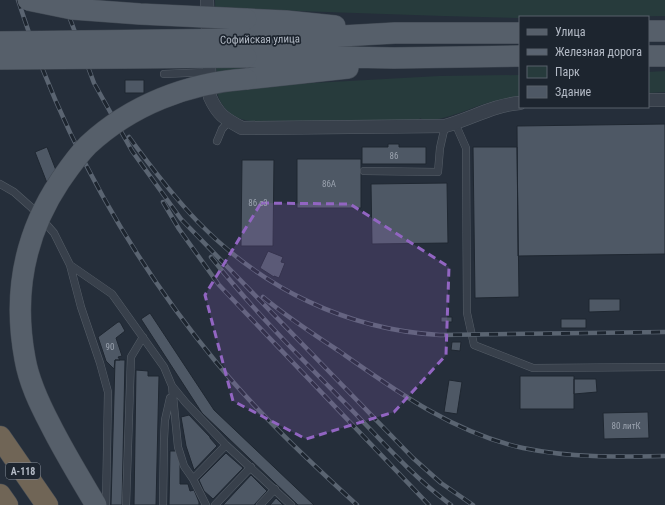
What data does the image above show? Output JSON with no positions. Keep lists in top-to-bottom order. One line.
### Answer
{"streets":{"highway":["А-118"],"main road":["Софийская улица"]},"house_numbers":["86","86А","86 с3","90","80 литК"],"legend":["Улица","Железная дорога","Парк","Здание"]}
